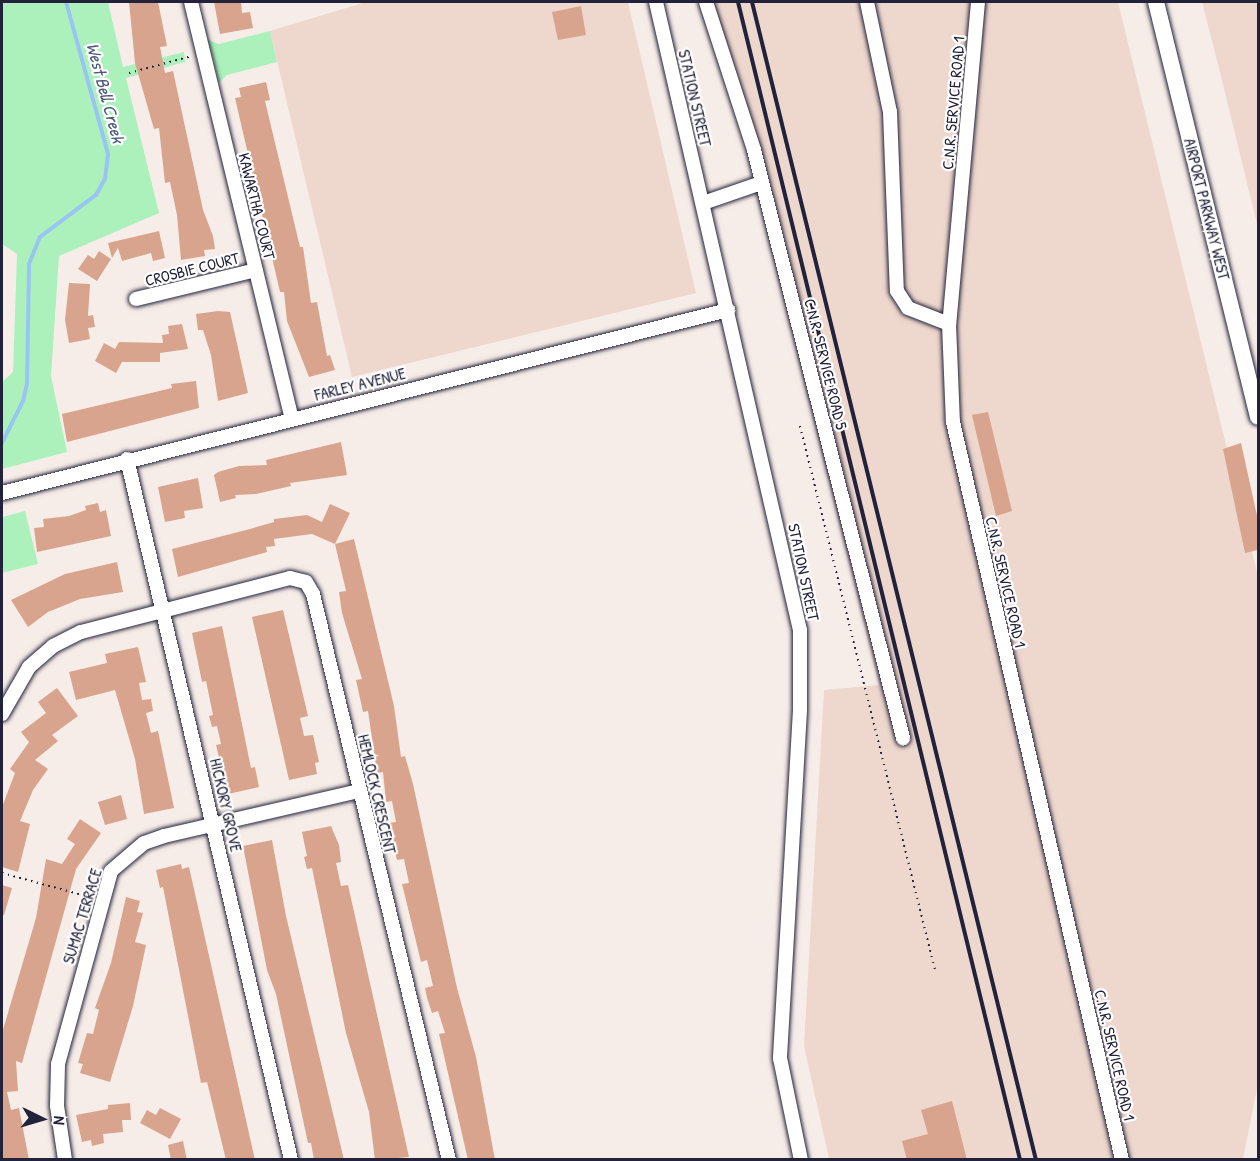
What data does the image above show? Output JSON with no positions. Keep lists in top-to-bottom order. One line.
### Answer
{"streets":{"main road":["AIRPORT PARKWAY WEST"],"street":["STATION STREET","C.N.R. SERVICE ROAD 1","KAWARTHA COURT","CROSBIE COURT","C.N.R. SERVICE ROAD 5","FARLEY AVENUE","HEMLOCK CRESCENT","HICKORY GROVE","SUMAC TERRACE"]},"crossings":[["STATION STREET","FARLEY AVENUE"],["KAWARTHA COURT","CROSBIE COURT"],["KAWARTHA COURT","FARLEY AVENUE"],["FARLEY AVENUE","HICKORY GROVE"],["HEMLOCK CRESCENT","HICKORY GROVE"],["HEMLOCK CRESCENT","SUMAC TERRACE"],["HICKORY GROVE","SUMAC TERRACE"]],"water":["West Bell Creek"],"north":"right"}
